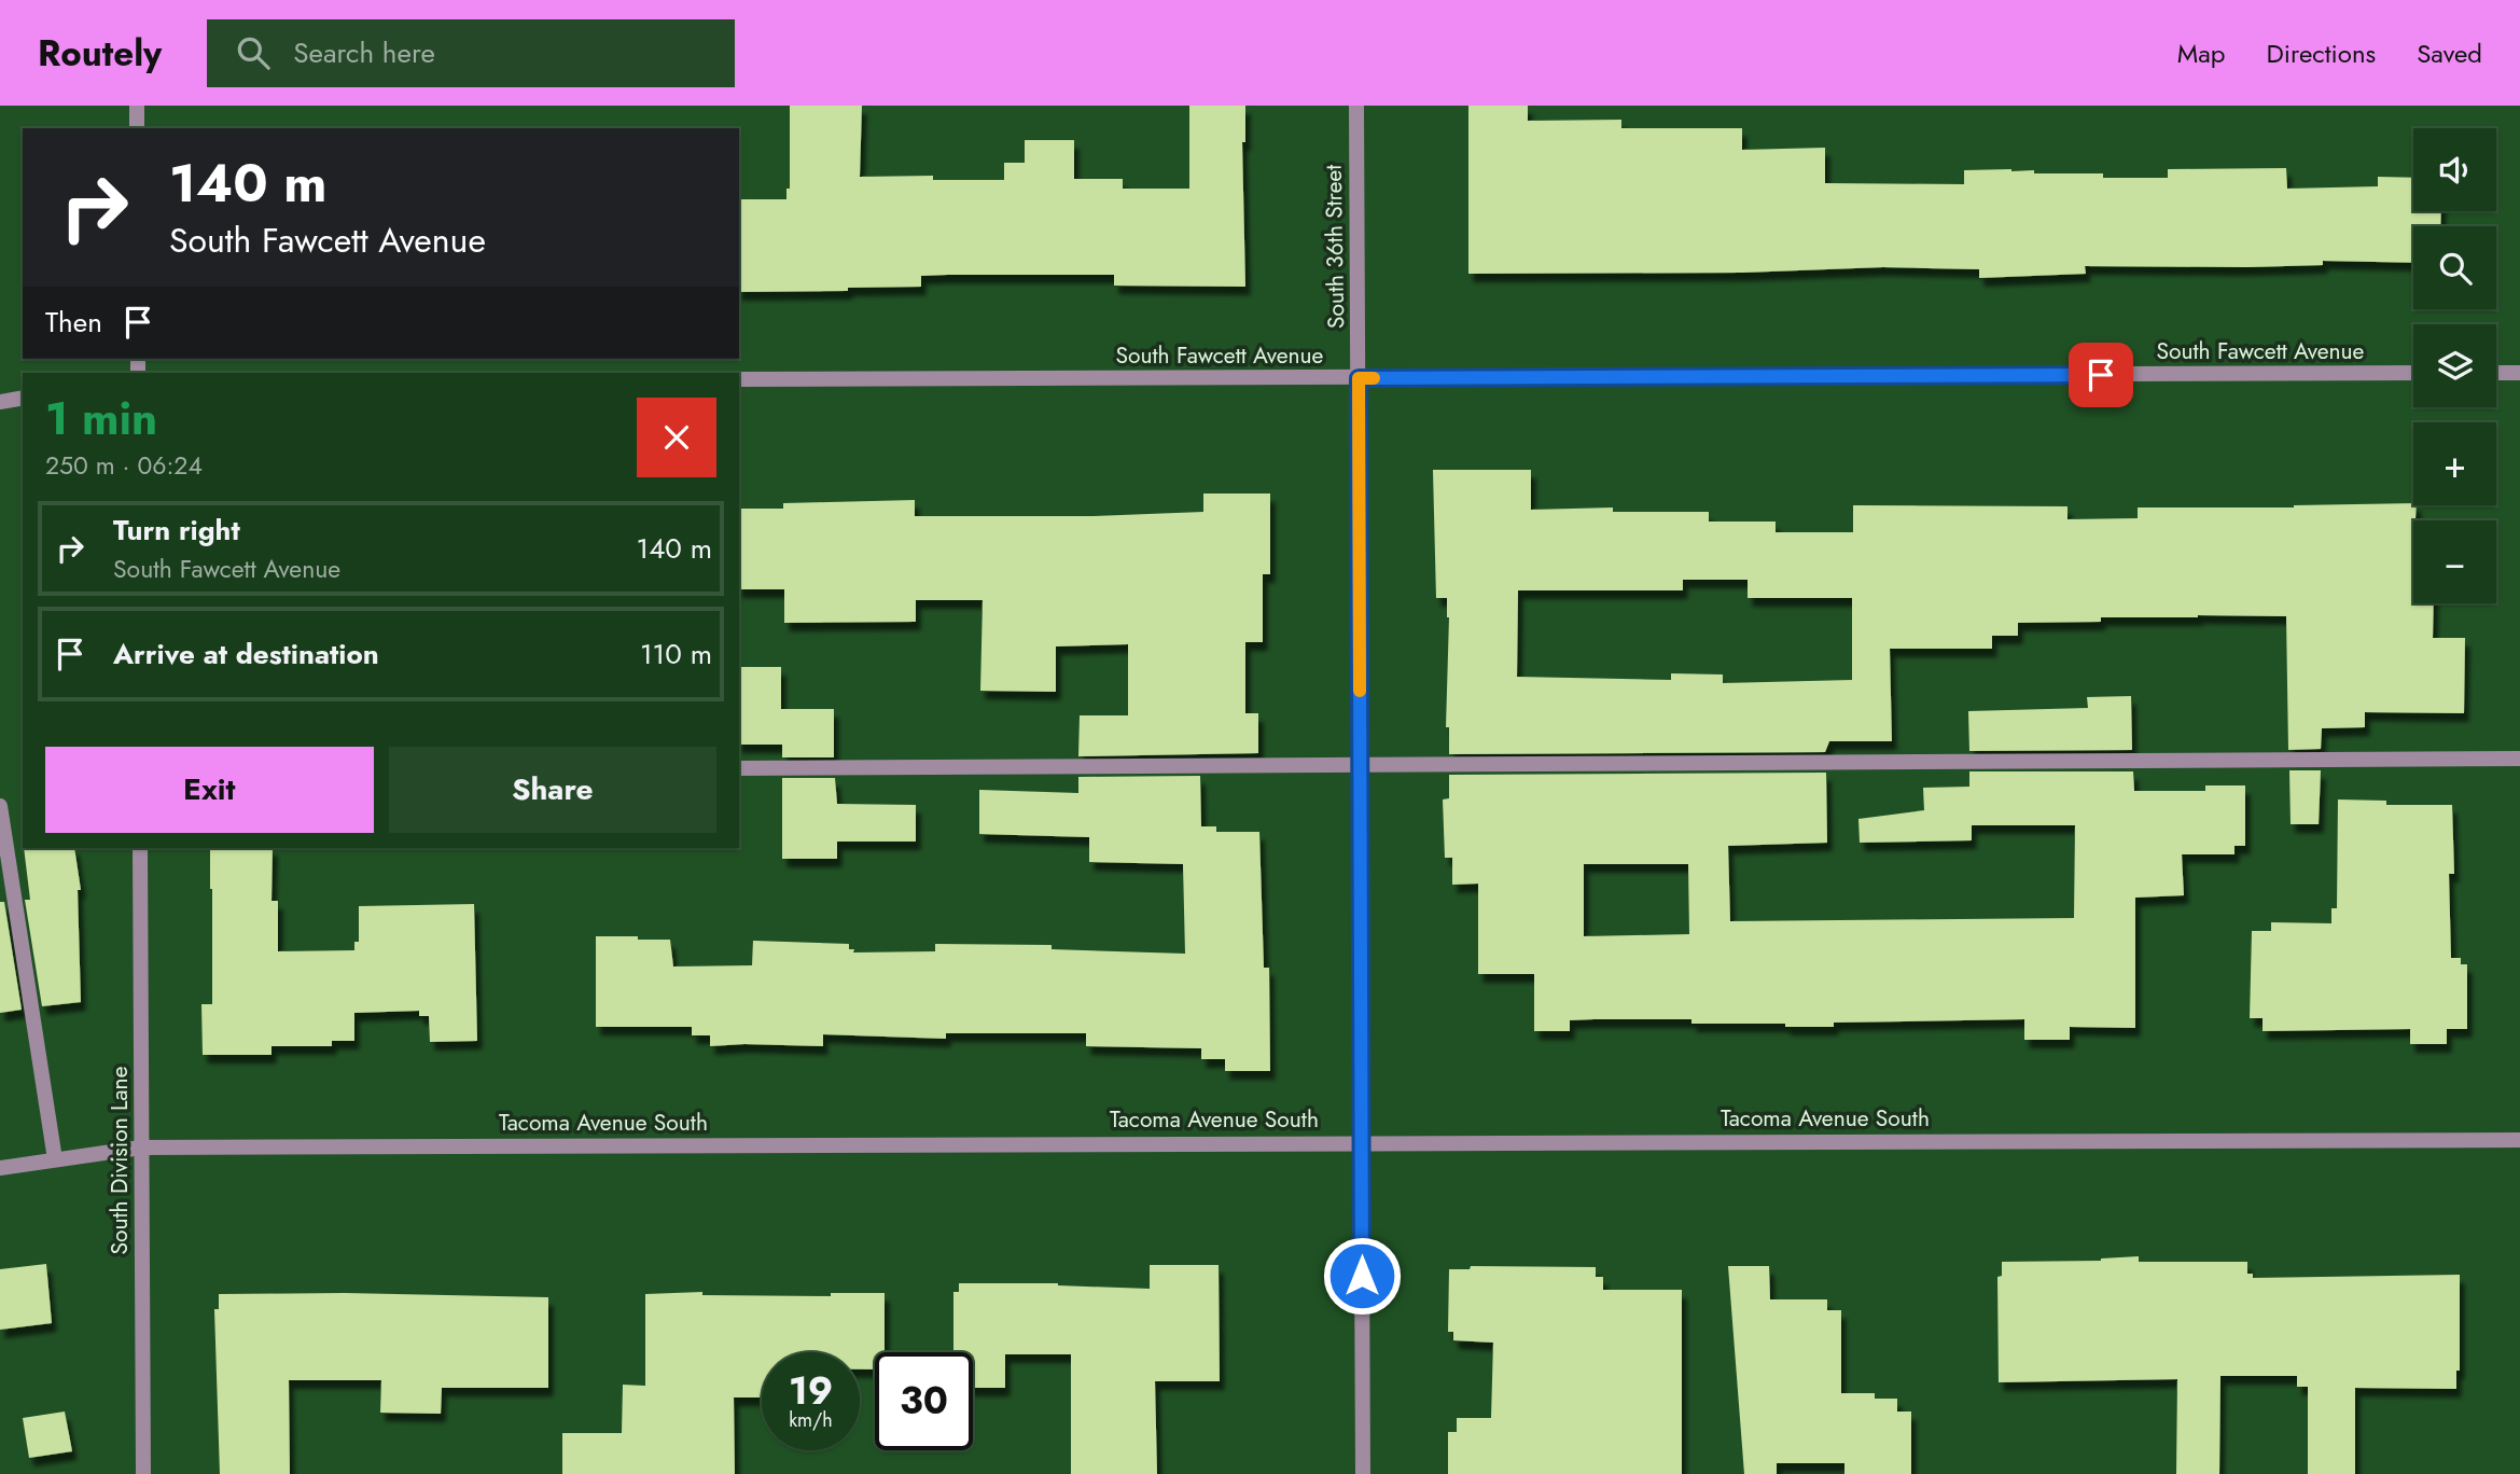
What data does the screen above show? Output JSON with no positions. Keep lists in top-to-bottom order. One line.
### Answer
{"streets":{"street":["South 36th Street","South Fawcett Avenue","Tacoma Avenue South","South Division Lane"]},"crossings":[["South 36th Street","South Fawcett Avenue"],["South 36th Street","Tacoma Avenue South"],["Tacoma Avenue South","South Division Lane"]],"page":{"header":"Routely","search":"Search here","nav":["Map","Directions","Saved"],"map_buttons":["+","−"],"turn":["140 m","South Fawcett Avenue"],"then":"Then","heading":["1 min","250 m · 06:24"],"list":[{"name":"Turn right","note":"South Fawcett Avenue","value":"140 m"},{"name":"Arrive at destination","value":"110 m"}],"buttons":["Exit","Share"],"speed":"19 km/h","limit":"30"}}
